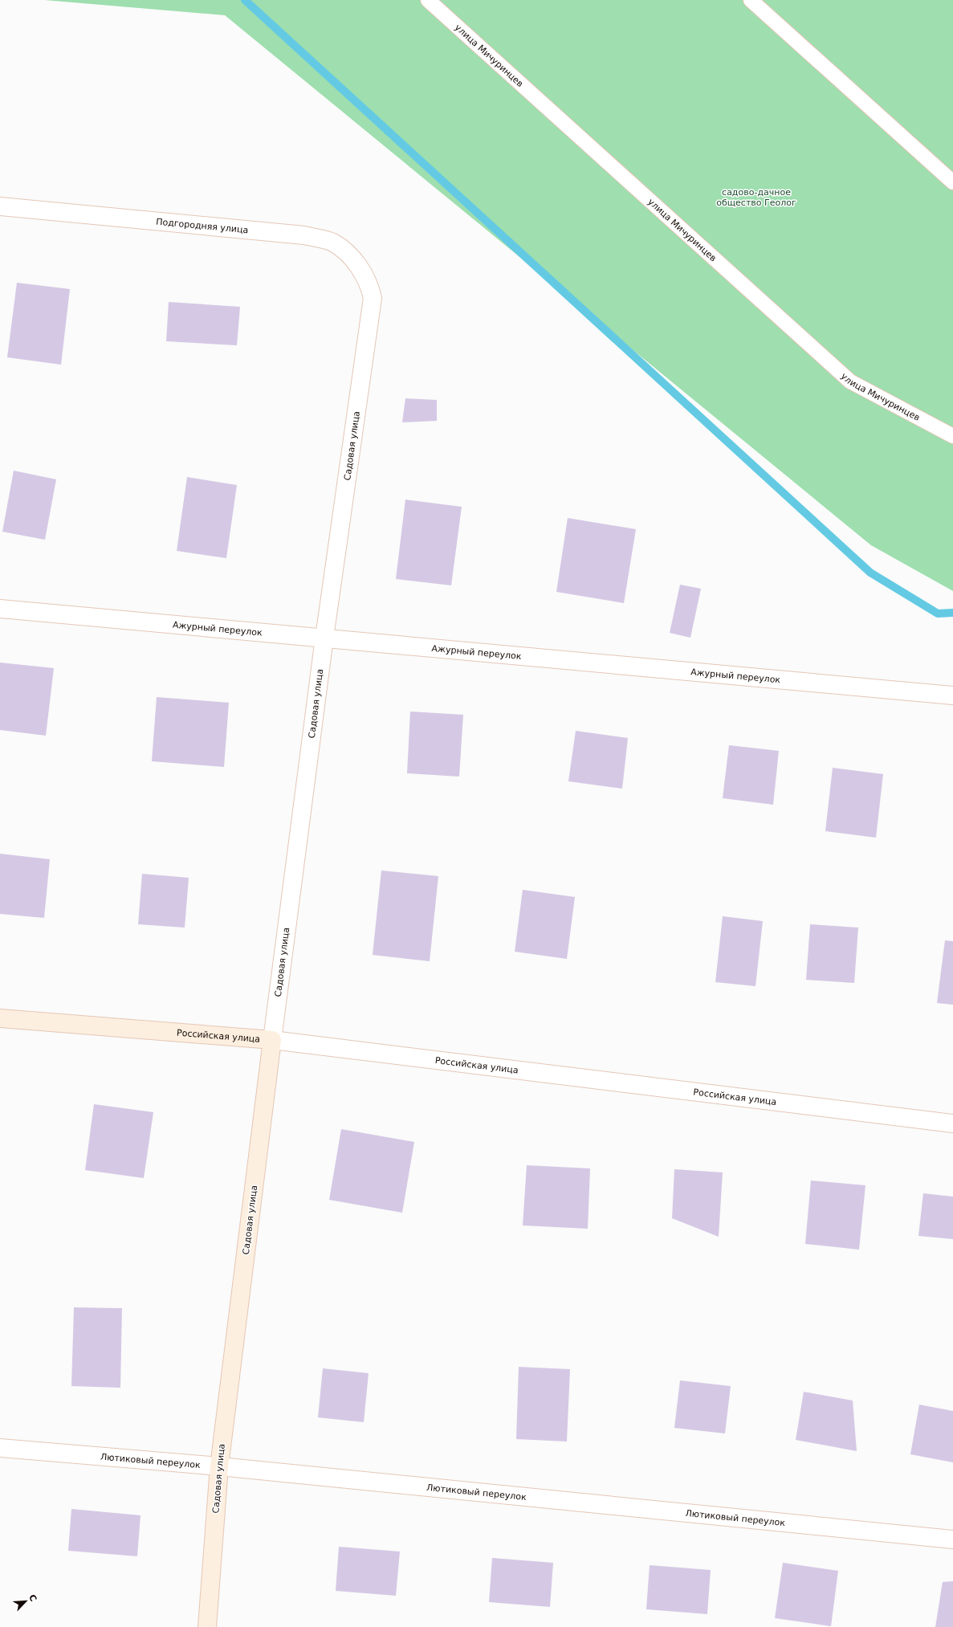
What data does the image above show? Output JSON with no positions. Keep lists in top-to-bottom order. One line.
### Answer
{"streets":{"street":["Подгородняя улица","Садовая улица","Ажурный переулок","Российская улица","Лютиковый переулок"],"lane":["улица Мичуринцев"]},"crossings":[["Подгородняя улица","Садовая улица"],["Садовая улица","Ажурный переулок"],["Садовая улица","Российская улица"],["Садовая улица","Лютиковый переулок"]],"parks":["садово-дачное общество Геолог"],"north":"top right"}
